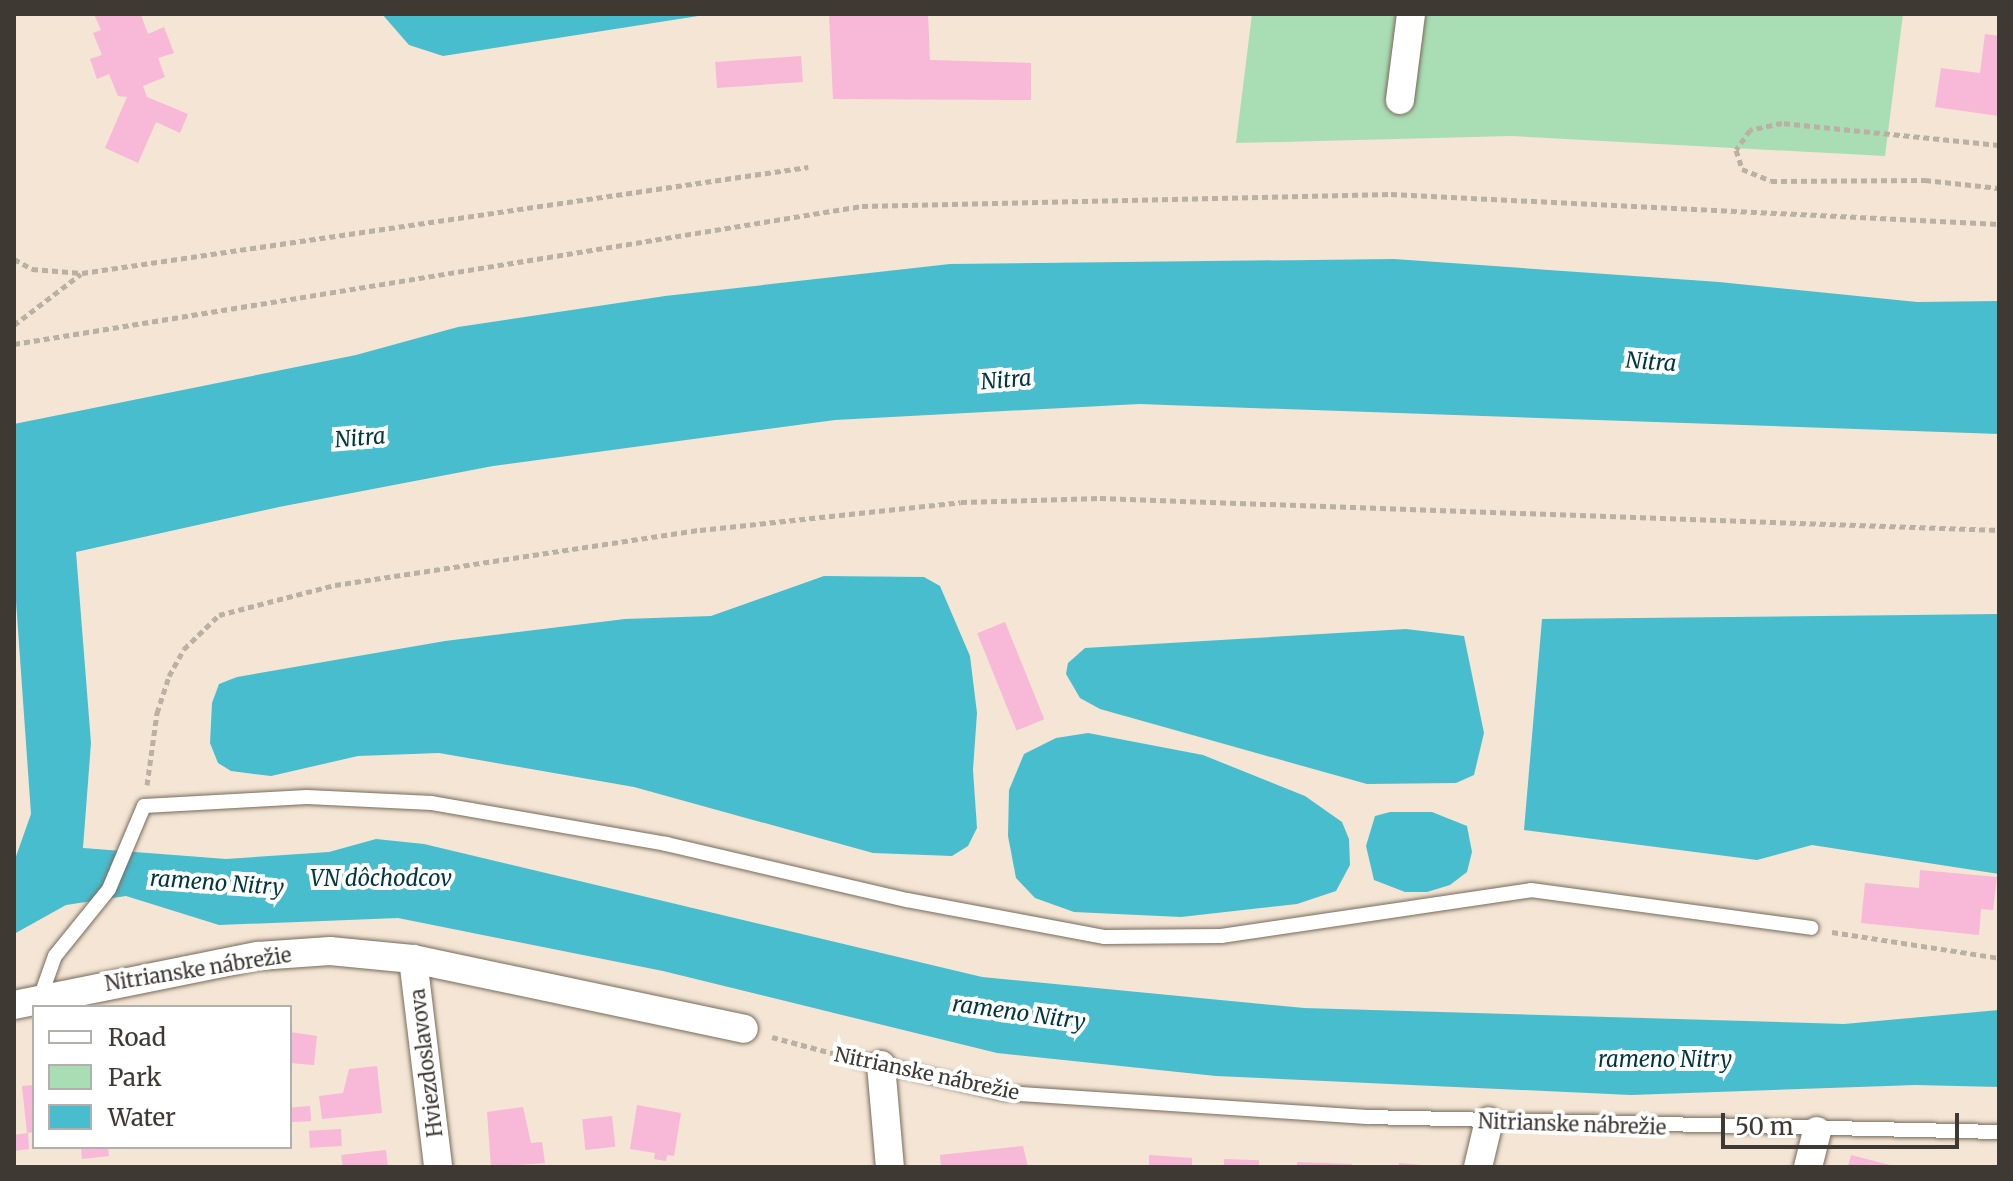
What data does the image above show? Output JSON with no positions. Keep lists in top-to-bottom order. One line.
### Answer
{"streets":{"street":["Nitrianske nábrežie","Hviezdoslavova"]},"crossings":[["Nitrianske nábrežie","Hviezdoslavova"]],"water":["Nitra","VN dôchodcov","rameno Nitry"],"legend":["Road","Park","Water"],"scale_bar":"50 m"}
